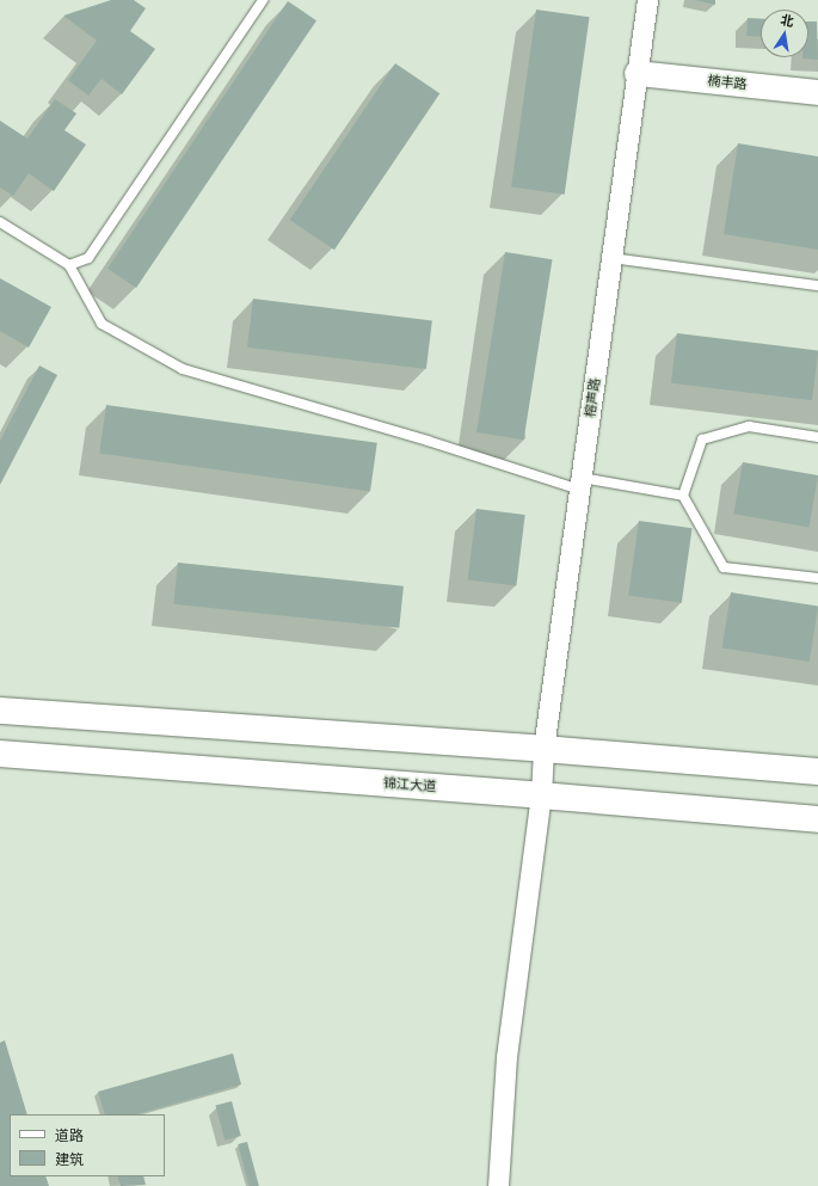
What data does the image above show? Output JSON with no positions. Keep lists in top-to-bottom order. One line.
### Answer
{"streets":{"main road":["锦江大道"],"street":["楠丰路","榕声路"]},"crossings":[["楠丰路","榕声路"],["榕声路","锦江大道"]],"legend":["道路","建筑"],"north":"top"}
